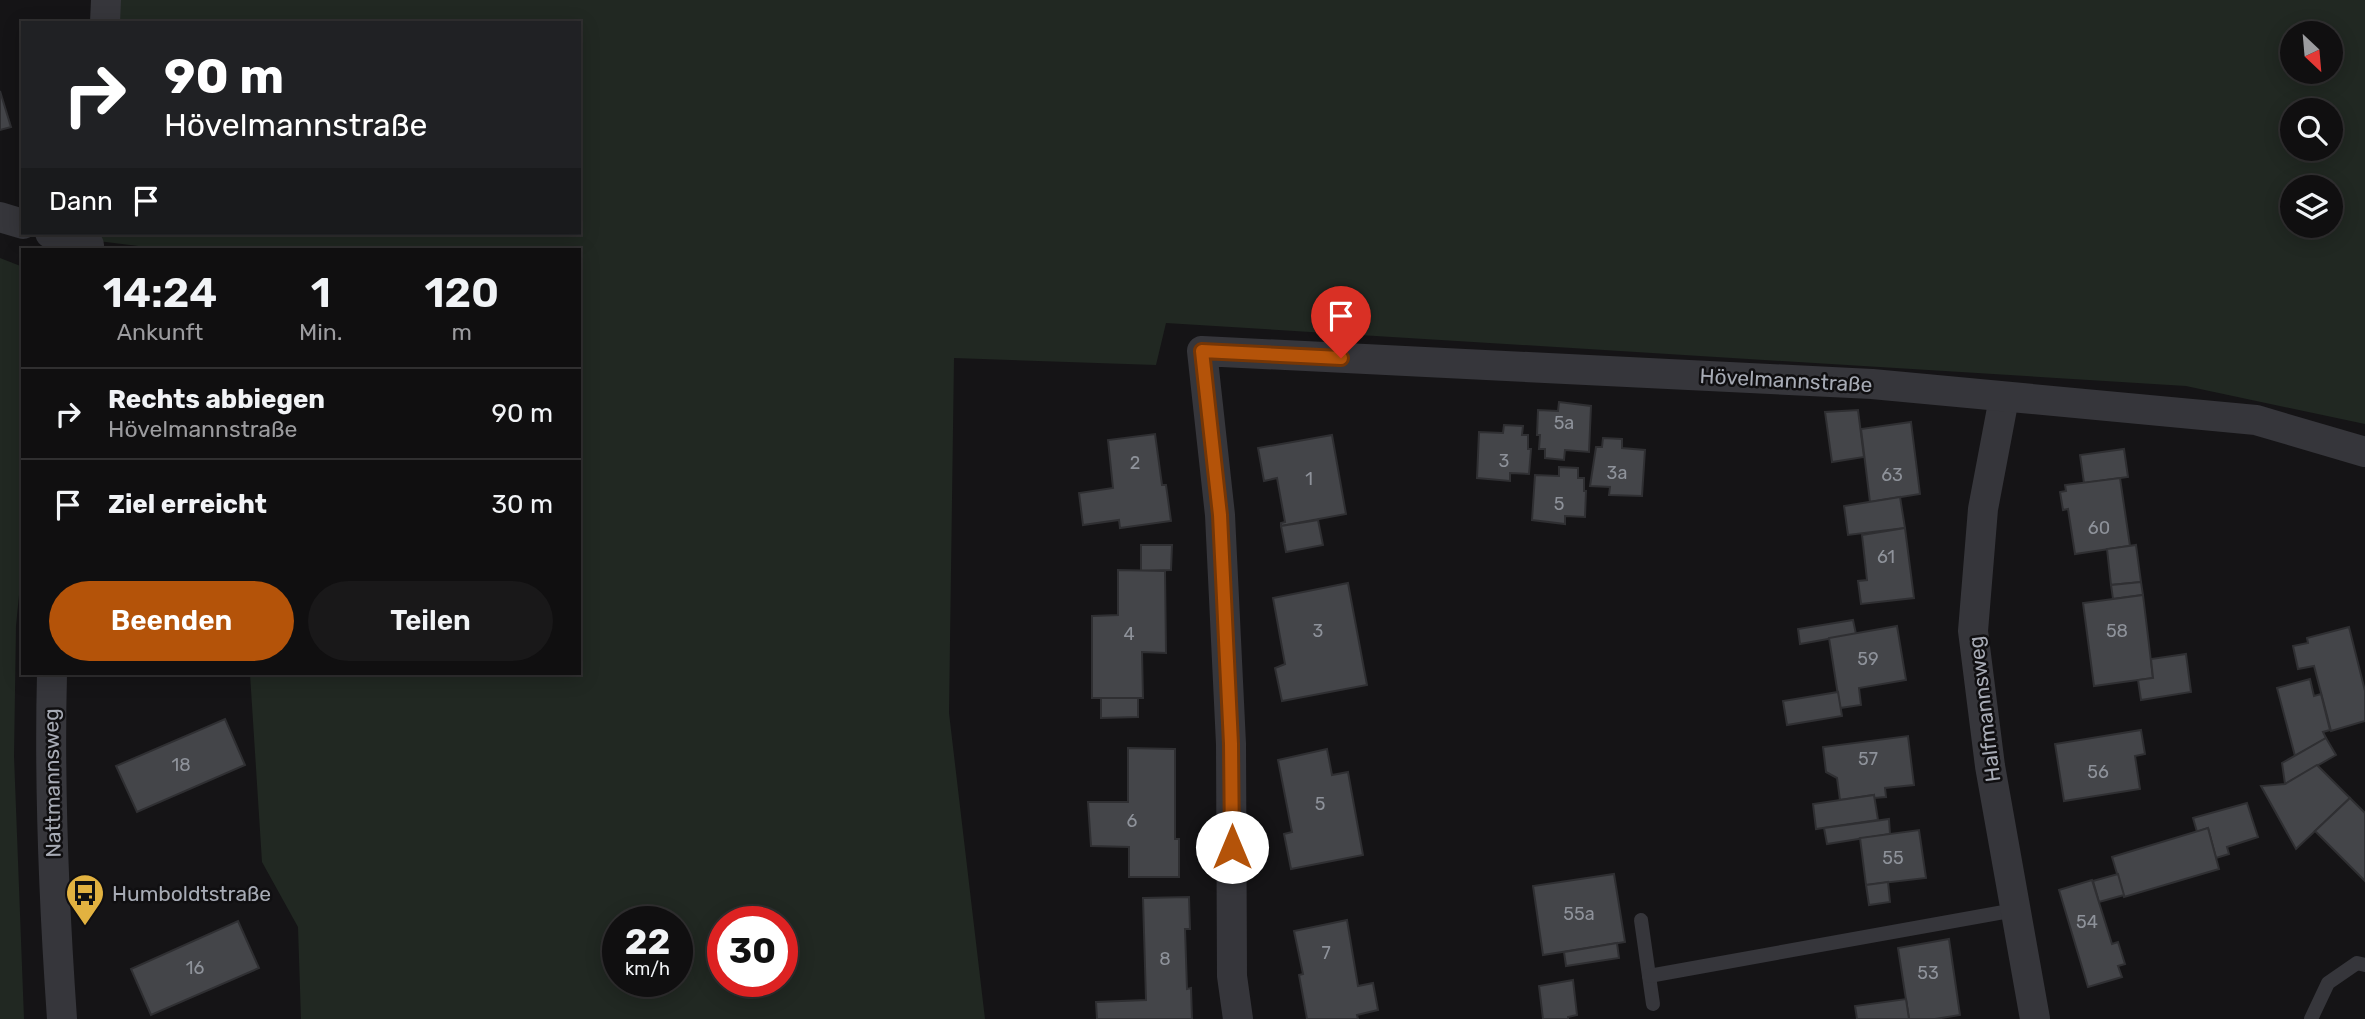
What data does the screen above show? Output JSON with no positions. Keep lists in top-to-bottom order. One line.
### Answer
{"streets":{"street":["Hövelmannstraße","Halfmannsweg","Nattmannsweg"]},"crossings":[["Hövelmannstraße","Halfmannsweg"]],"places":{"bus stop":["Humboldtstraße"]},"house_numbers":["5a","3","2","3a","63","1","5","60","61","3","58","4","59","57","18","56","5","6","55","55a","54","7","8","16","53"],"north":"bottom right","page":{"turn":["90 m","Hövelmannstraße"],"then":"Dann","eta":["14:24","Ankunft","1","Min.","120","m"],"list":[{"name":"Rechts abbiegen","note":"Hövelmannstraße","value":"90 m"},{"name":"Ziel erreicht","value":"30 m"}],"buttons":["Beenden","Teilen"],"speed":"22 km/h","limit":"30"}}
